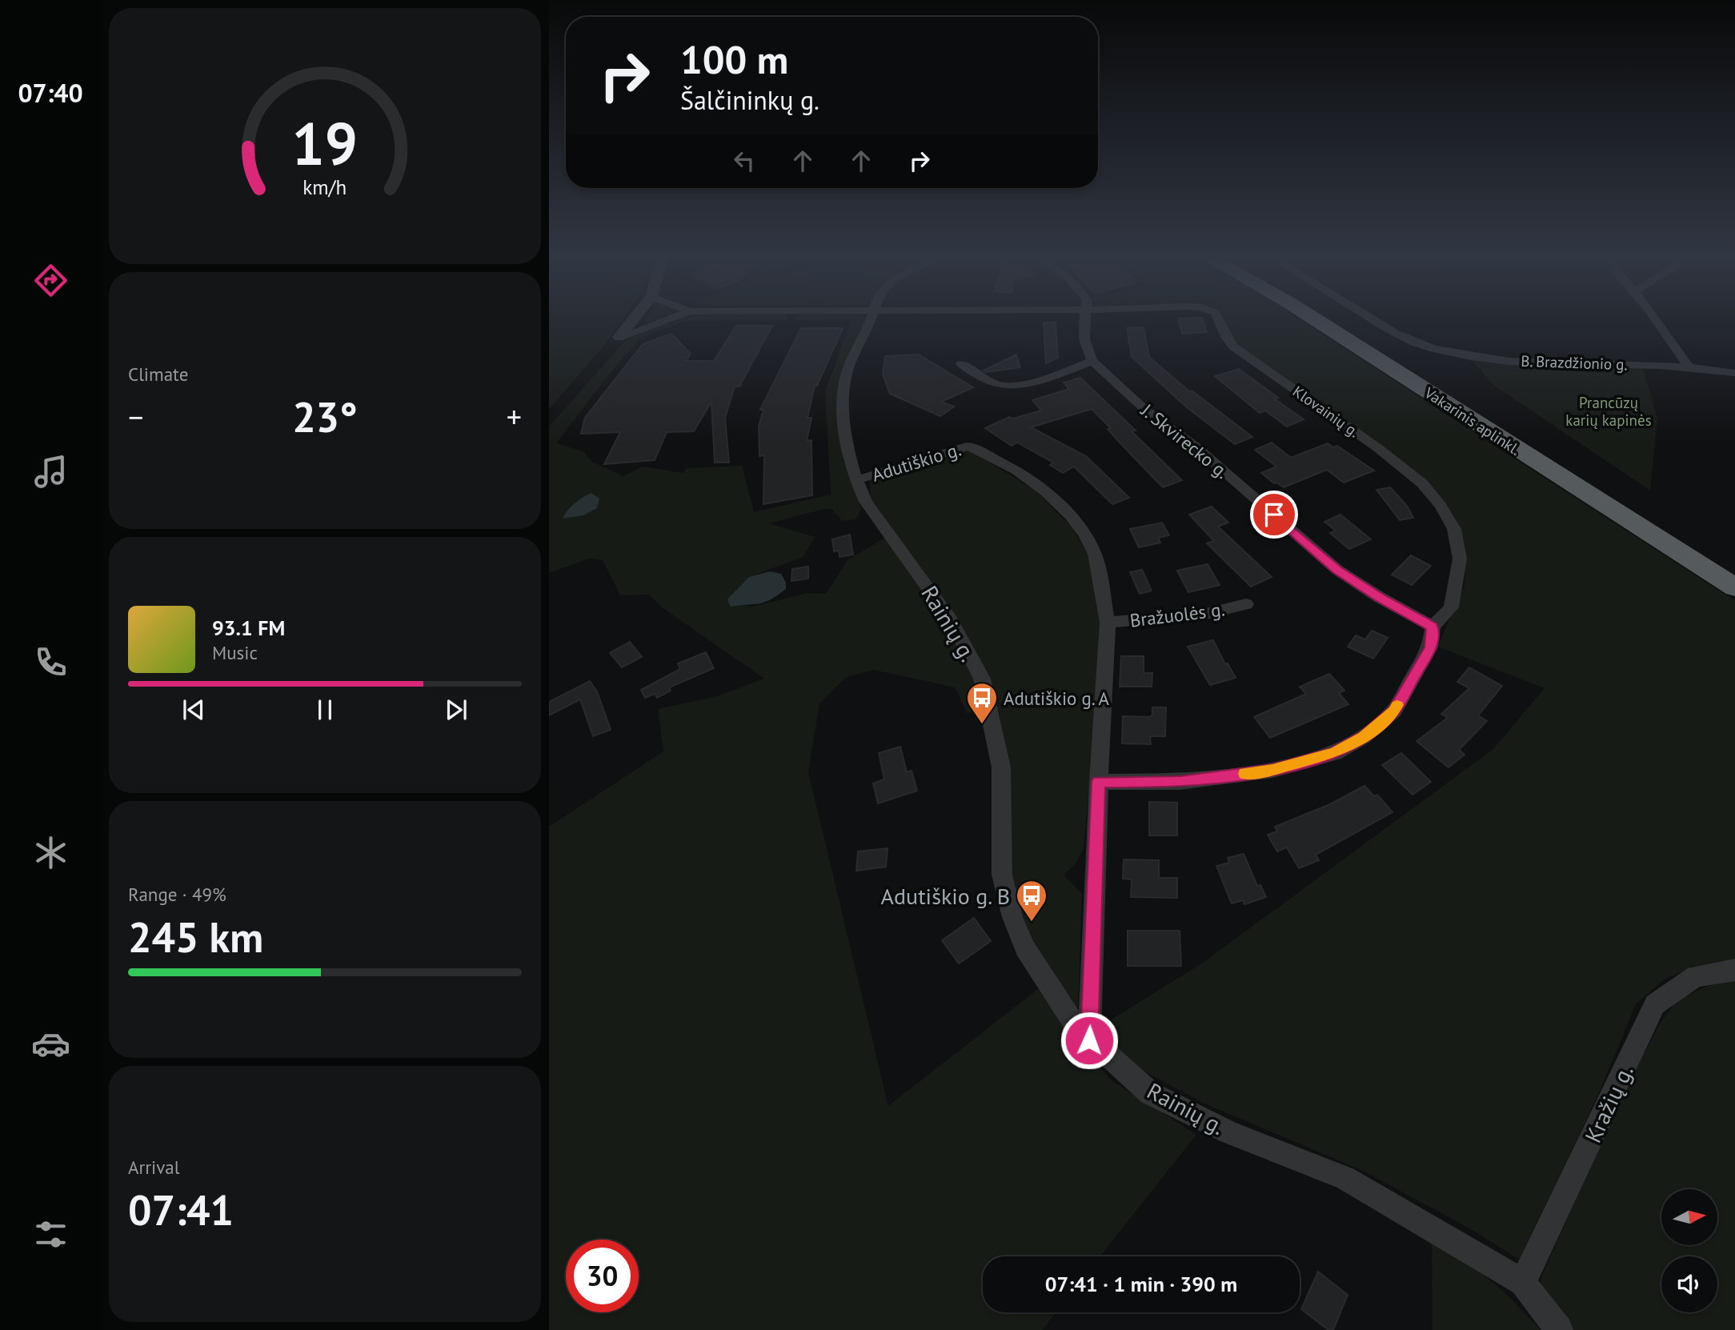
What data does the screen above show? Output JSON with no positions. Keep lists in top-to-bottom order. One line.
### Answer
{"streets":{"highway":["Vakarinis aplinkl."],"street":["B. Brazdžionio g.","Klovainių g.","J. Skvirecko g.","Adutiškio g.","Bražuolės g.","Rainių g.","Kražių g."]},"crossings":[["Klovainių g.","J. Skvirecko g."],["Adutiškio g.","Bražuolės g."],["Adutiškio g.","Rainių g."],["Rainių g.","Kražių g."]],"parks":["Prancūzų karių kapinės"],"places":{"bus stop":["Adutiškio g. A","Adutiškio g. B"]},"north":"right","page":{"tabs":"07:40","turn":["100 m","Šalčininkų g."],"tile":["Climate",["Range · 49%","245 km"],["Arrival","07:41"]],"heat":["−","23°","+"],"song":["93.1 FM","Music"],"limit":"30","trip":"07:41 · 1 min · 390 m","gauge":["19","km/h"]}}
